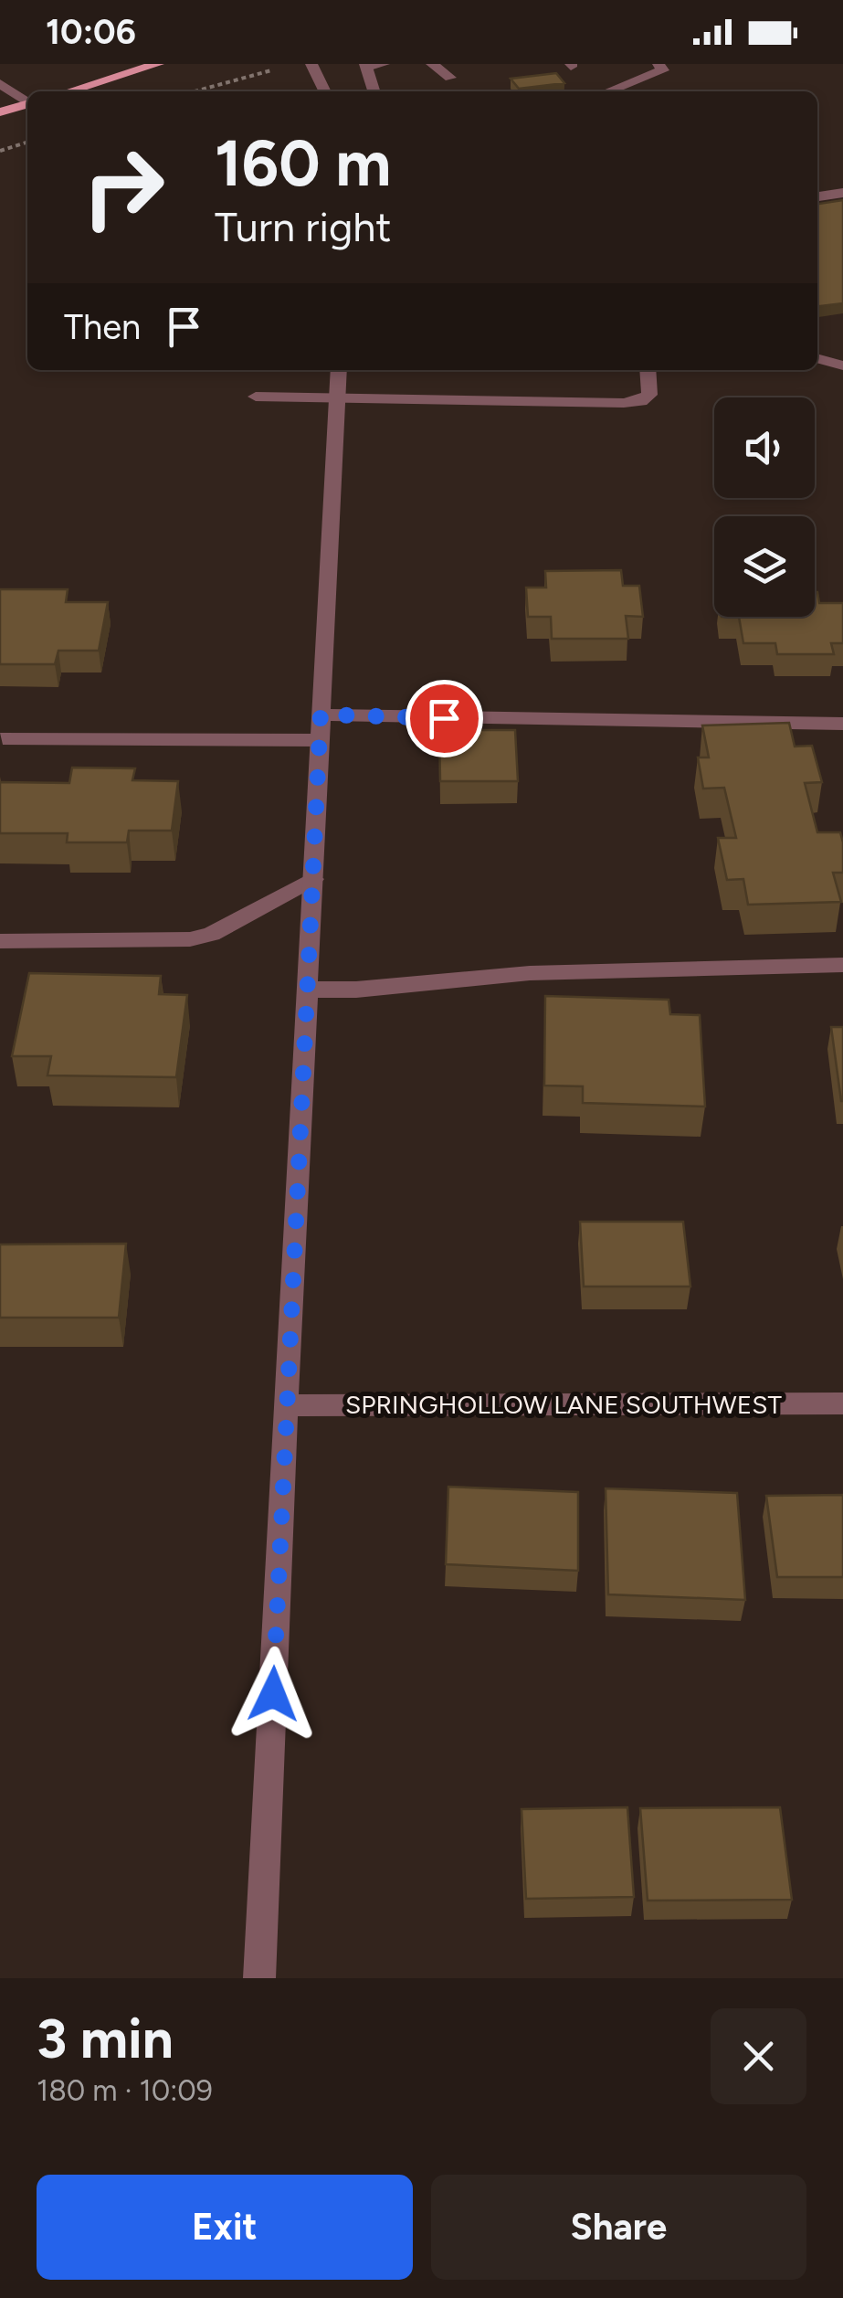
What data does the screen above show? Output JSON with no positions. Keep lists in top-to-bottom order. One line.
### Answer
{"streets":{"street":["SPRINGHOLLOW LANE SOUTHWEST"]},"page":{"status":"10:06","turn":["160 m","Turn right"],"then":"Then","heading":["3 min","180 m · 10:09"],"buttons":["Exit","Share"]}}
